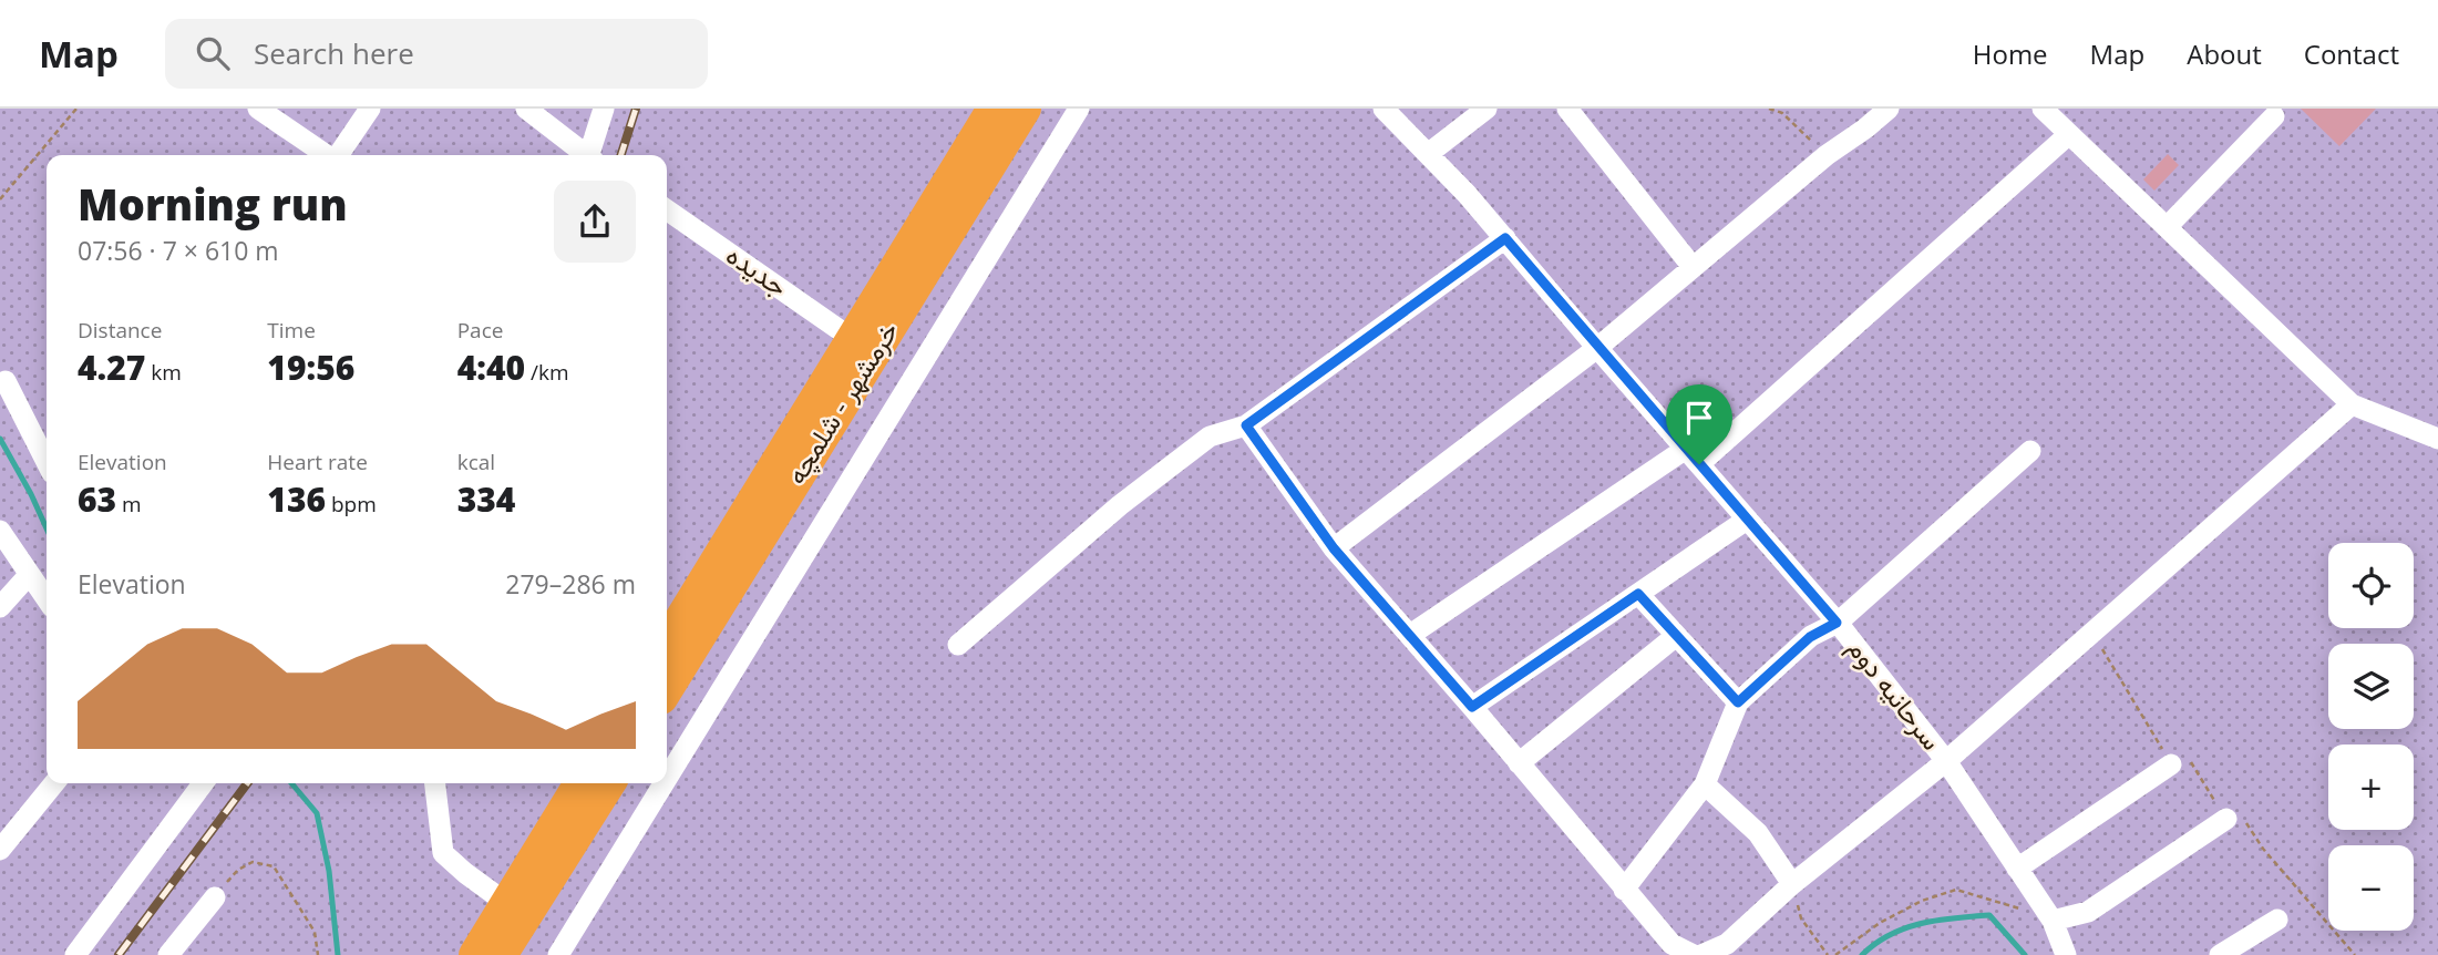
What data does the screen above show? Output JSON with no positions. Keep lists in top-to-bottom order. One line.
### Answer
{"streets":{"highway":["خرمشهر - شلمچه"],"street":["جدیده","سرحانیه دوم"]},"crossings":[["جدیده","خرمشهر - شلمچه"]],"page":{"header":"Map","search":"Search here","nav":["Home","Map","About","Contact"],"heading":["Morning run","07:56 · 7 × 610 m"],"stats":[["Distance","4.27 km"],["Time","19:56"],["Pace","4:40 /km"],["Elevation","63 m"],["Heart rate","136 bpm"],["kcal","334"]],"map_buttons":["+","−"],"chart":["Elevation","279–286 m"]}}
